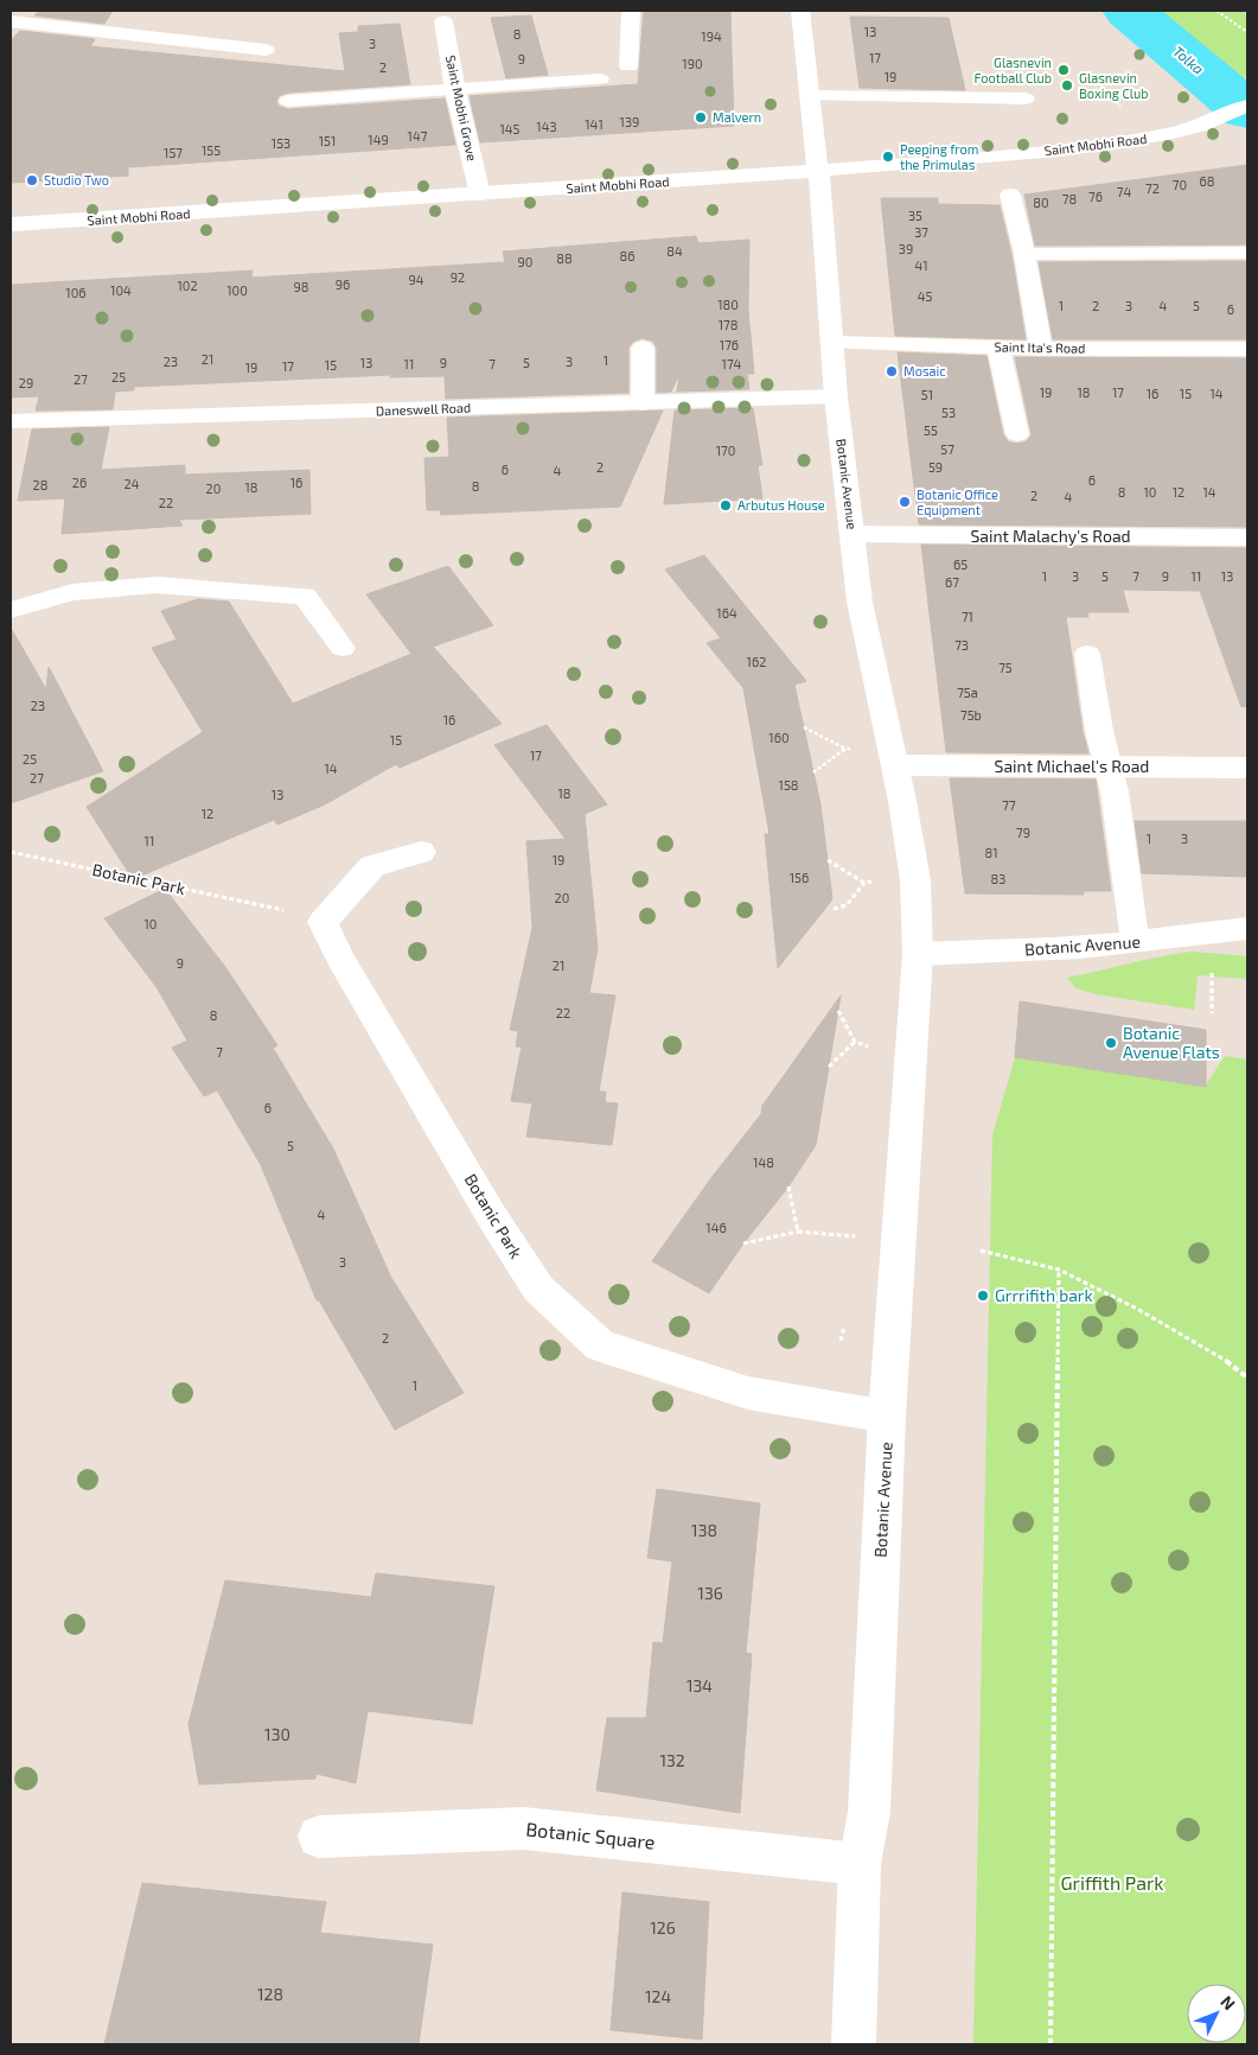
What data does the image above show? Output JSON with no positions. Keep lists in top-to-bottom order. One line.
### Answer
{"streets":{"street":["Saint Mobhi Grove","Saint Mobhi Road","Saint Ita's Road","Daneswell Road","Botanic Avenue","Saint Malachy's Road","Saint Michael's Road","Botanic Park","Botanic Square"]},"crossings":[["Saint Mobhi Grove","Saint Mobhi Road"],["Saint Mobhi Road","Botanic Avenue"],["Saint Ita's Road","Botanic Avenue"],["Daneswell Road","Botanic Avenue"],["Botanic Avenue","Saint Malachy's Road"],["Botanic Avenue","Saint Michael's Road"],["Botanic Avenue","Botanic Park"],["Botanic Avenue","Botanic Square"]],"water":["Tolka"],"parks":["Griffith Park"],"places":["Glasnevin Football Club","Glasnevin Boxing Club","Malvern","Peeping from the Primulas","Studio Two","Mosaic","Botanic Office Equipment","Arbutus House","Botanic Avenue Flats","Grrrifith bark"],"house_numbers":["13","8","194","3","17","9","190","2","19","139","141","143","145","147","149","151","153","155","157","68","70","72","74","76","78","80","35","37","39","84","86","88","90","41","92","94","96","102","98","104","100","106","45","180","1","2","3","4","5","6","178","176","21","1","23","3","13","9","5","11","7","174","15","17","19","25","27","29","19","18","17","16","15","14","51","53","55","57","170","2","59","6","4","6","26","16","24","28","8","18","20","8","10","12","14","2","4","22","65","1","3","5","7","9","11","13","67","164","71","73","162","75","75a","23","75b","16","160","15","17","25","14","27","158","18","13","77","12","79","1","3","11","81","19","156","83","20","10","9","21","22","8","7","6","5","148","4","146","3","2","1","138","136","134","130","132","126","128","124"],"north":"top right"}
